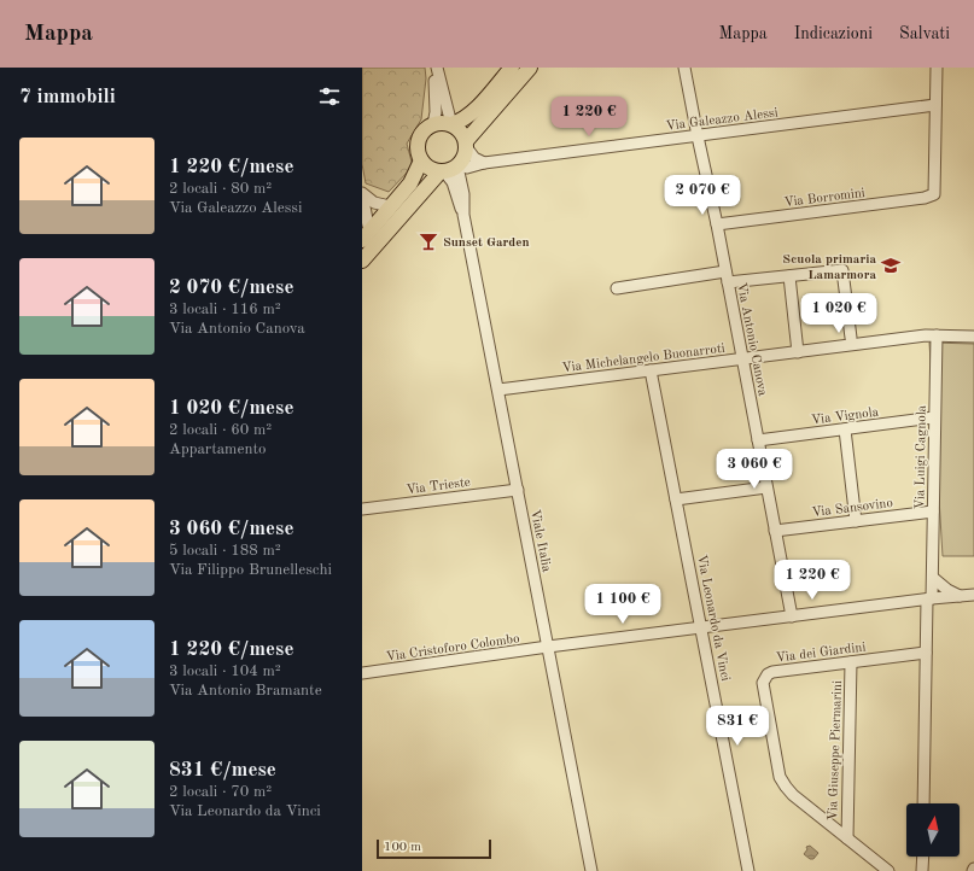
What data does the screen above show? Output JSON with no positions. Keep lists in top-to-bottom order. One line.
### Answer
{"streets":{"street":["Via Galeazzo Alessi","Via Borromini","Via Antonio Canova","Via Michelangelo Buonarroti","Via Vignola","Via Luigi Cagnola","Via Trieste","Via Sansovino","Viale Italia","Via Leonardo da Vinci","Via Cristoforo Colombo","Via dei Giardini","Via Giuseppe Piermarini"]},"crossings":[["Via Galeazzo Alessi","Via Borromini"],["Via Galeazzo Alessi","Via Antonio Canova"],["Via Galeazzo Alessi","Viale Italia"],["Via Borromini","Via Antonio Canova"],["Via Antonio Canova","Via Michelangelo Buonarroti"],["Via Antonio Canova","Via Vignola"],["Via Antonio Canova","Via Sansovino"],["Via Antonio Canova","Via Cristoforo Colombo"],["Via Michelangelo Buonarroti","Via Luigi Cagnola"],["Via Michelangelo Buonarroti","Viale Italia"],["Via Michelangelo Buonarroti","Via Leonardo da Vinci"],["Via Vignola","Via Luigi Cagnola"],["Via Luigi Cagnola","Via Sansovino"],["Via Luigi Cagnola","Via Cristoforo Colombo"],["Via Luigi Cagnola","Via dei Giardini"],["Via Trieste","Viale Italia"],["Viale Italia","Via Cristoforo Colombo"],["Via Leonardo da Vinci","Via Cristoforo Colombo"],["Via dei Giardini","Via Giuseppe Piermarini"]],"places":{"bar":["Sunset Garden"],"school or university":["Scuola primaria Lamarmora"]},"scale_bar":"100 m","north":"top","page":{"header":"Mappa","nav":["Mappa","Indicazioni","Salvati"],"heading":"7 immobili","price":["1 220 €","2 070 €","1 020 €","3 060 €","1 220 €","1 100 €","831 €"],"list":[{"name":"1 220 €/mese","note":"2 locali · 80 m² · Via Galeazzo Alessi"},{"name":"2 070 €/mese","note":"3 locali · 116 m² · Via Antonio Canova"},{"name":"1 020 €/mese","note":"2 locali · 60 m² · Appartamento"},{"name":"3 060 €/mese","note":"5 locali · 188 m² · Via Filippo Brunelleschi"},{"name":"1 220 €/mese","note":"3 locali · 104 m² · Via Antonio Bramante"},{"name":"831 €/mese","note":"2 locali · 70 m² · Via Leonardo da Vinci"}],"scale":"100 m"}}
